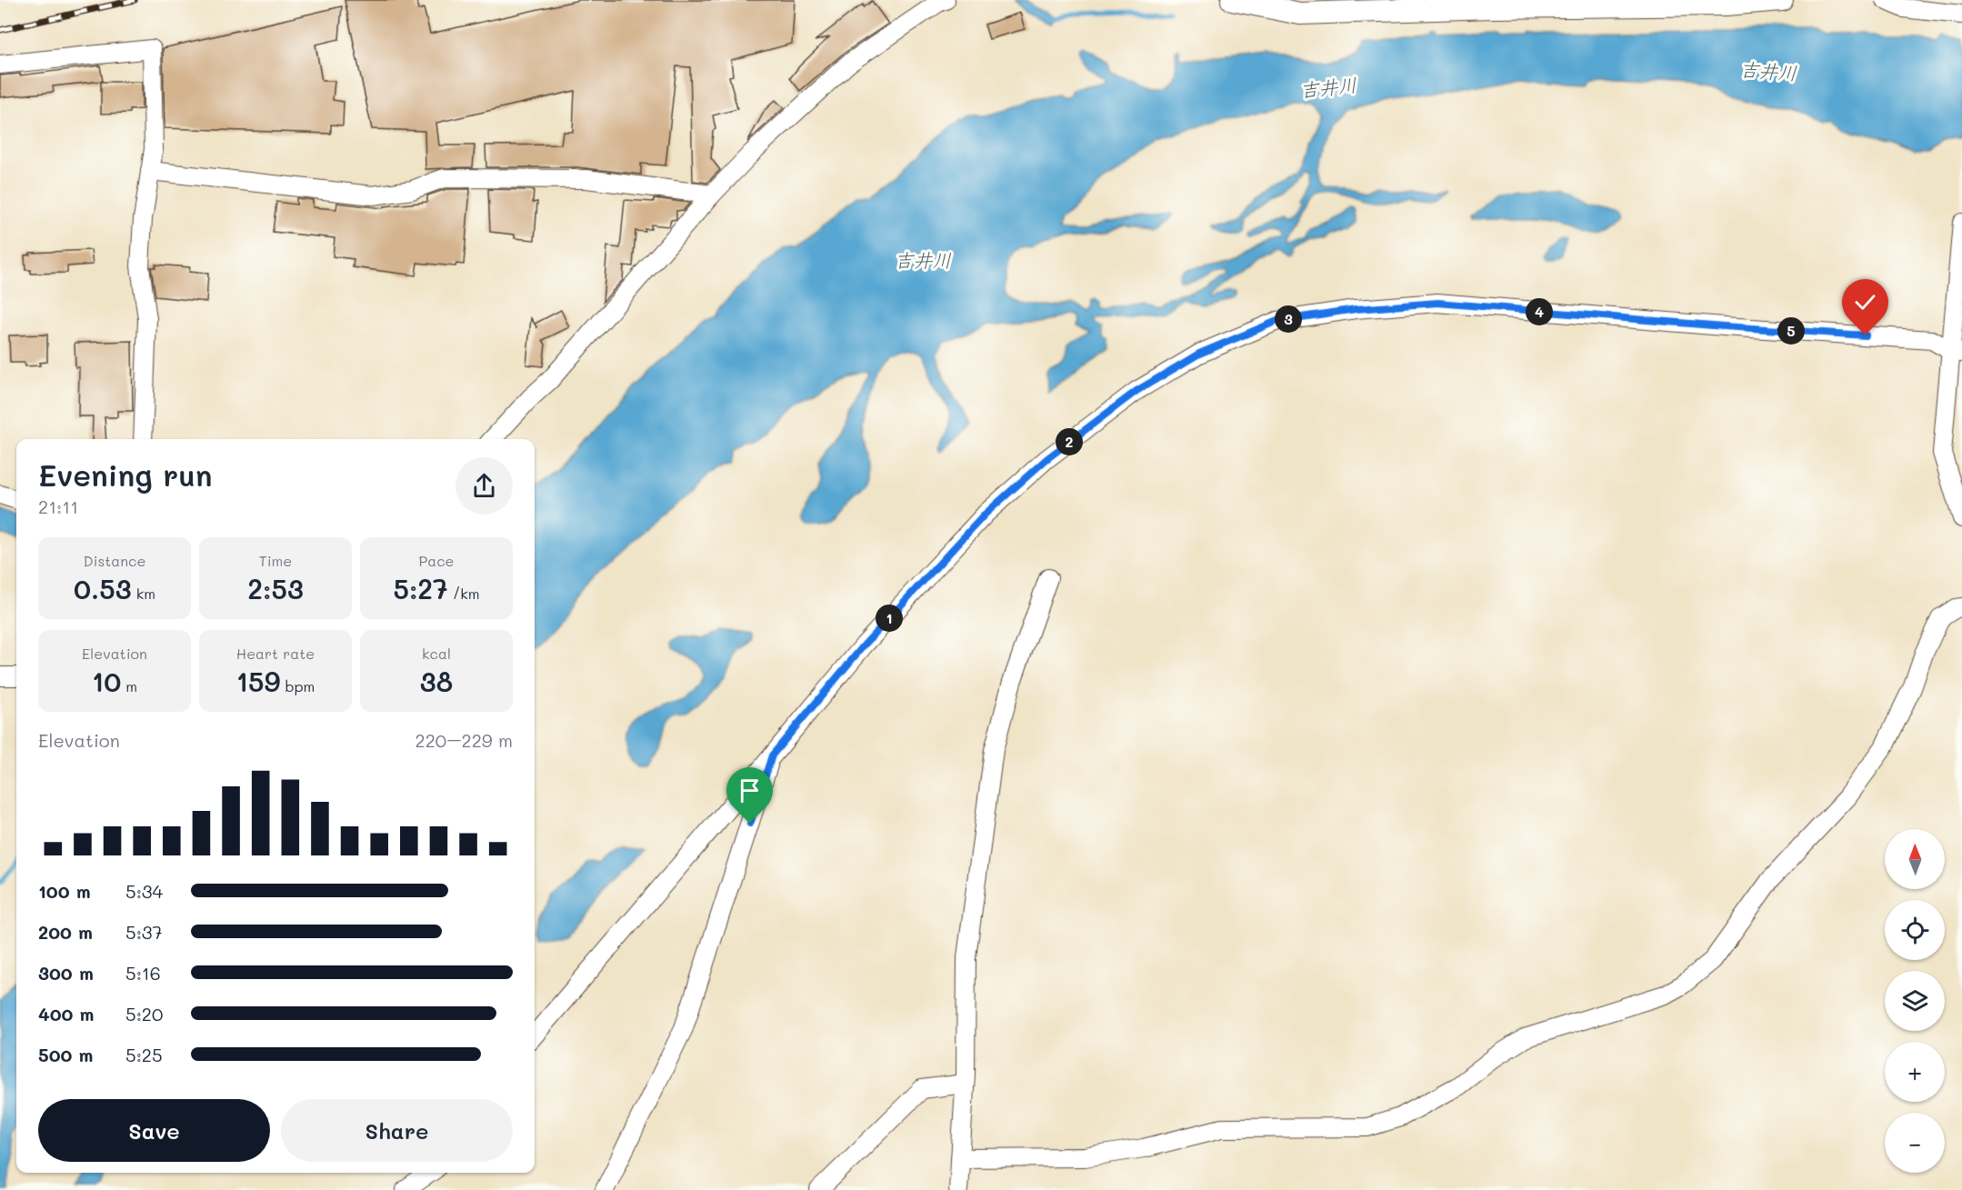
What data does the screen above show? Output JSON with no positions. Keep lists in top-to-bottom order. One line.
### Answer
{"water":["吉井川"],"north":"top","page":{"pins":["4","3","5","2","1"],"heading":["Evening run","21:11"],"stats":[["Distance","0.53 km"],["Time","2:53"],["Pace","5:27 /km"],["Elevation","10 m"],["Heart rate","159 bpm"],["kcal","38"]],"chart":["Elevation","220–229 m"],"map_buttons":["+","−"],"list":[{"name":"100 m","note":"5:34"},{"name":"200 m","note":"5:37"},{"name":"300 m","note":"5:16"},{"name":"400 m","note":"5:20"},{"name":"500 m","note":"5:25"}],"buttons":["Save","Share"]}}
